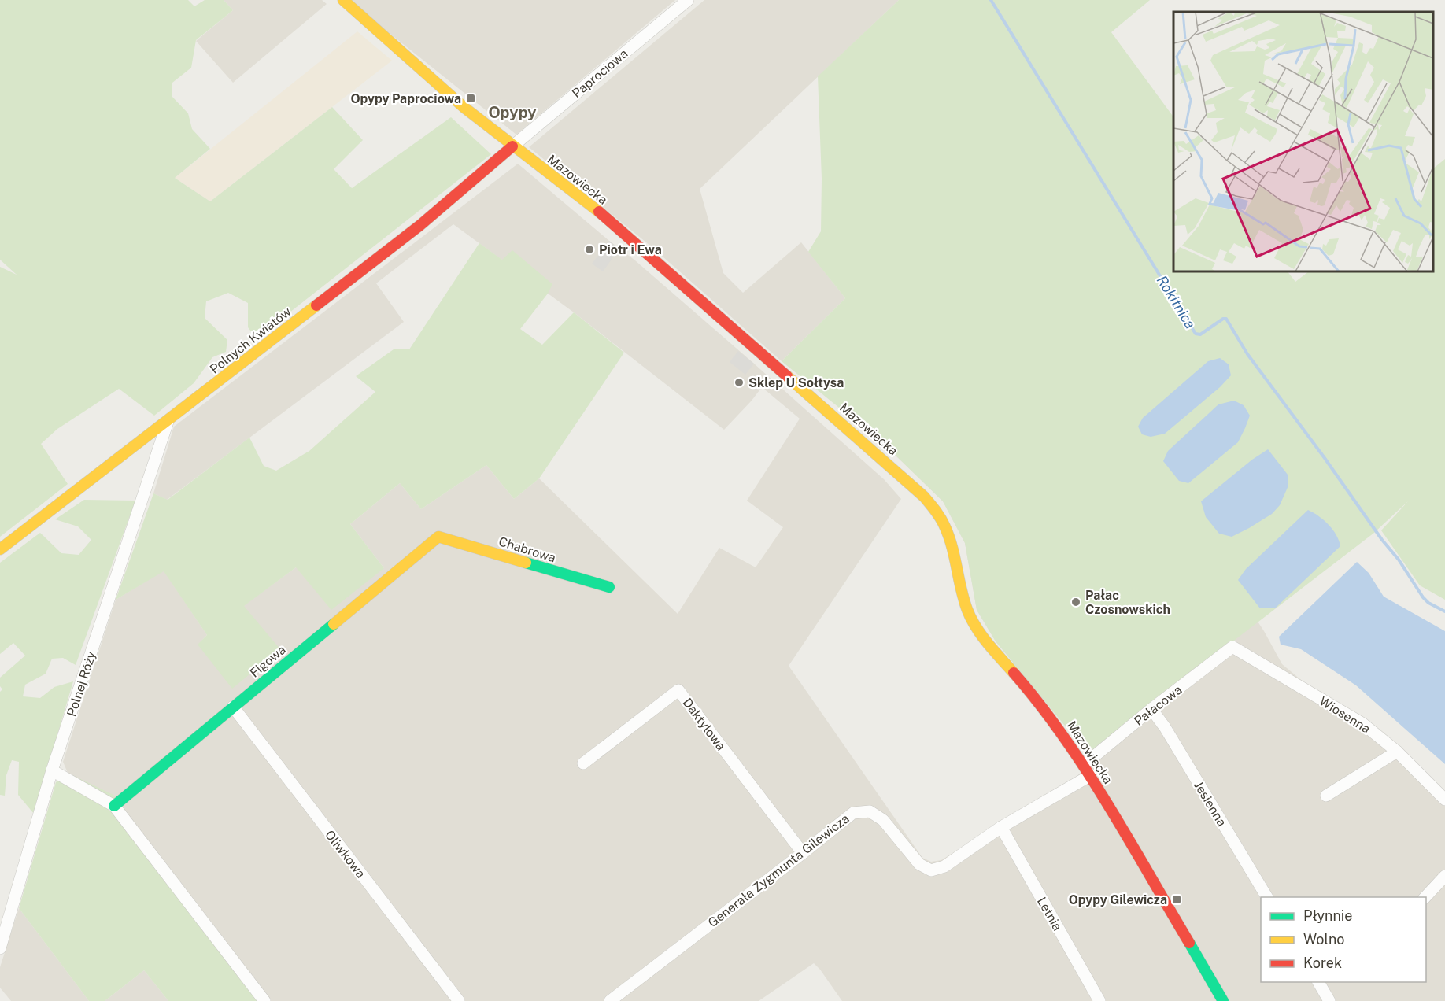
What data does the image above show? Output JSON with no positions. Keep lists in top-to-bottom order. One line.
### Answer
{"streets":{"street":["Paprociowa","Mazowiecka","Polnych Kwiatów","Chabrowa","Figowa","Polnej Róży","Pałacowa","Wiosenna","Daktylowa","Jesienna","Oliwkowa","Generała Zygmunta Gilewicza","Letnia"]},"crossings":[["Paprociowa","Mazowiecka"],["Paprociowa","Polnych Kwiatów"],["Mazowiecka","Polnych Kwiatów"],["Mazowiecka","Pałacowa"],["Mazowiecka","Generała Zygmunta Gilewicza"],["Polnych Kwiatów","Polnej Róży"],["Chabrowa","Figowa"],["Figowa","Oliwkowa"],["Pałacowa","Wiosenna"],["Pałacowa","Jesienna"],["Daktylowa","Generała Zygmunta Gilewicza"],["Generała Zygmunta Gilewicza","Letnia"]],"districts":["Opypy"],"water":["Rokitnica"],"places":{"transit":["Opypy Paprociowa","Opypy Gilewicza"],"other":["Piotr i Ewa","Sklep U Sołtysa","Pałac Czosnowskich"]},"legend":["Płynnie","Wolno","Korek"]}
